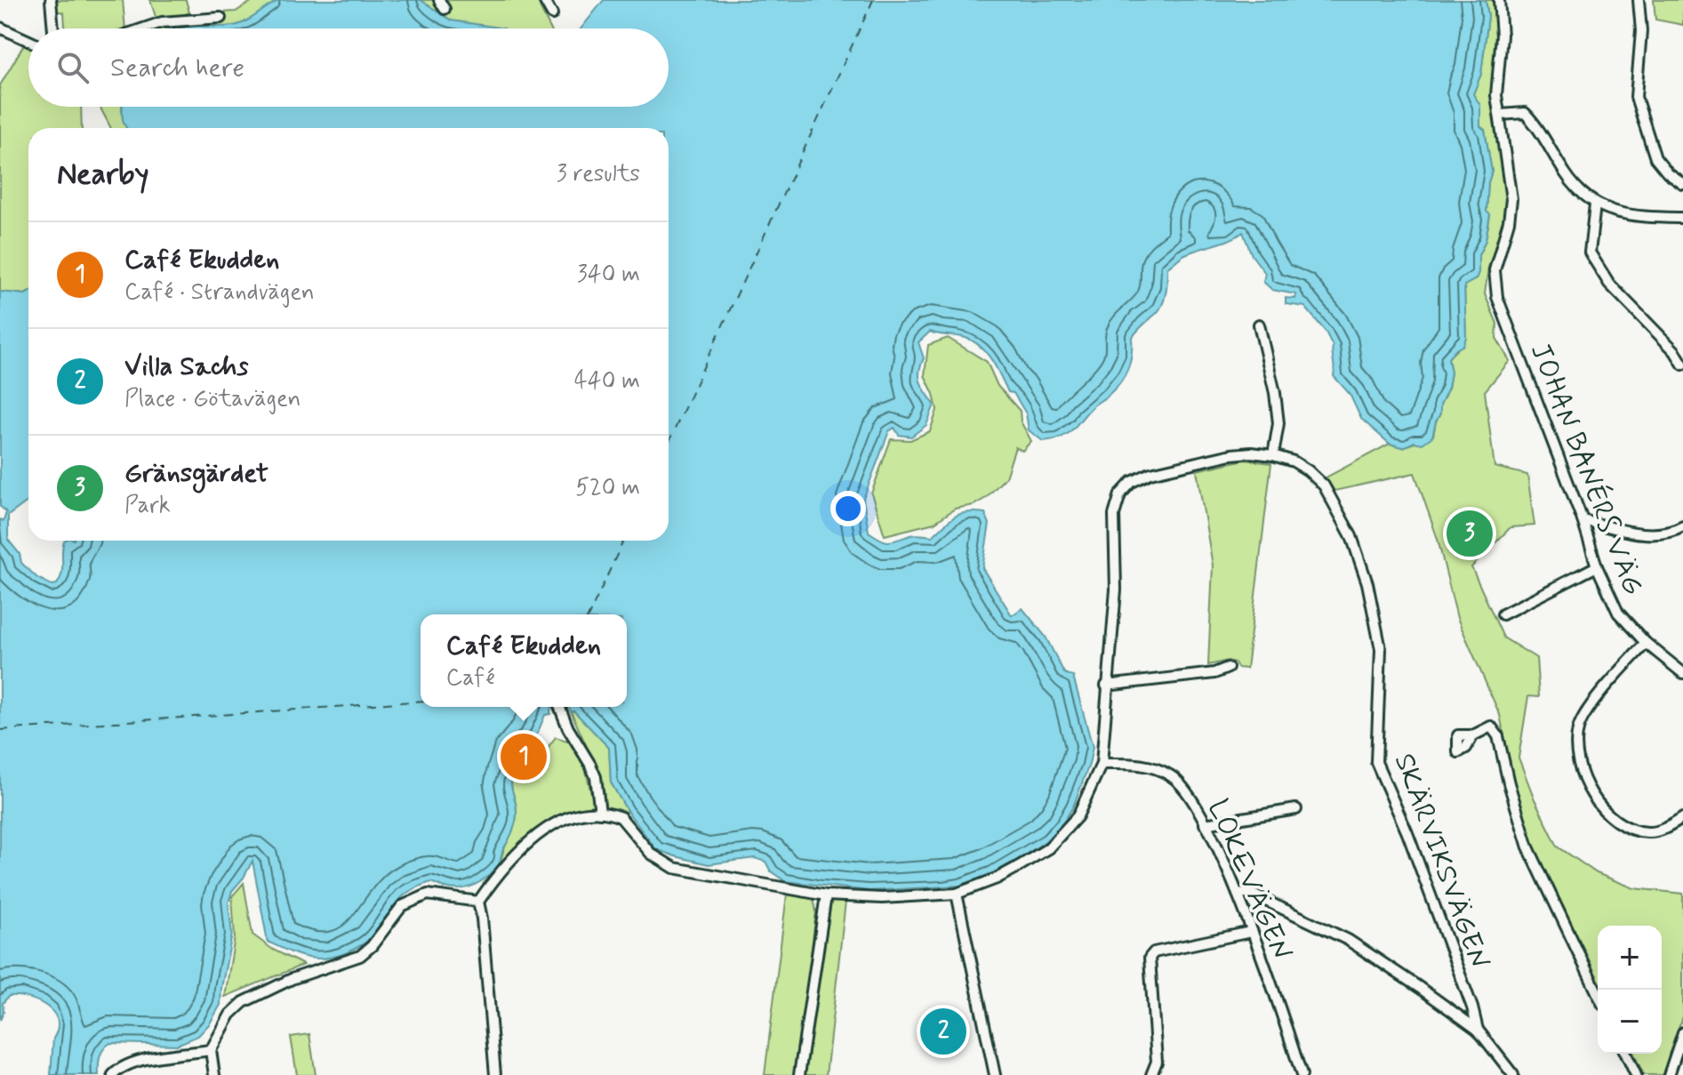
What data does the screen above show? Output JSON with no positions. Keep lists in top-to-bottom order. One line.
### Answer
{"streets":{"street":["JOHAN BANÉRS VÄG","SKÄRVIKSVÄGEN","LOKEVÄGEN"]},"crossings":[["SKÄRVIKSVÄGEN","LOKEVÄGEN"]],"page":{"search":"Search here","heading":["Nearby","3 results"],"list":[{"mark":"1","name":"Café Ekudden","note":"Café · Strandvägen","value":"340 m"},{"mark":"2","name":"Villa Sachs","note":"Place · Götavägen","value":"440 m"},{"mark":"3","name":"Gränsgärdet","note":"Park","value":"520 m"}],"pins":["3","1","2"],"popup":["Café Ekudden","Café"],"map_buttons":["+","−"]}}
